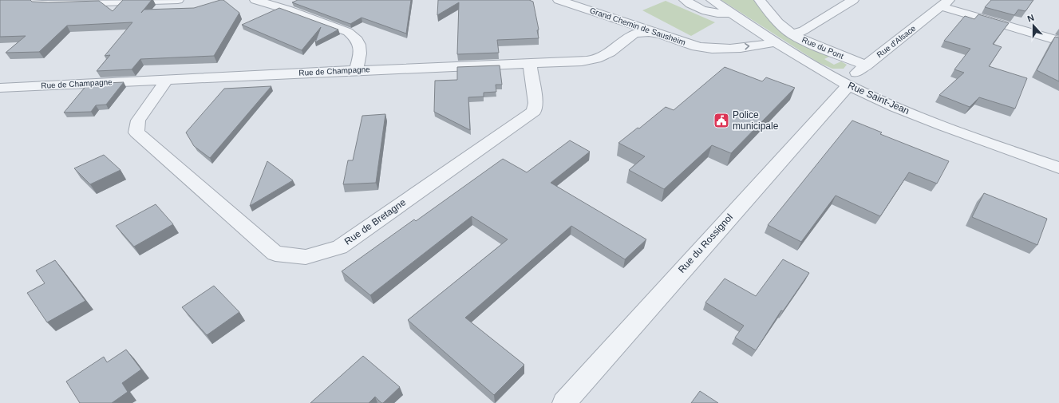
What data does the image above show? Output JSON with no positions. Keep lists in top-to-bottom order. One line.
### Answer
{"streets":{"street":["Grand Chemin de Sausheim","Rue d'Alsace","Rue du Pont","Rue de Champagne","Rue Saint-Jean","Rue de Bretagne","Rue du Rossignol"]},"crossings":[["Grand Chemin de Sausheim","Rue de Champagne"],["Grand Chemin de Sausheim","Rue Saint-Jean"],["Rue d'Alsace","Rue du Pont"],["Rue d'Alsace","Rue Saint-Jean"],["Rue d'Alsace","Rue du Rossignol"],["Rue de Champagne","Rue de Bretagne"],["Rue Saint-Jean","Rue du Rossignol"]],"places":{"public building":["Police municipale"]},"north":"top"}
